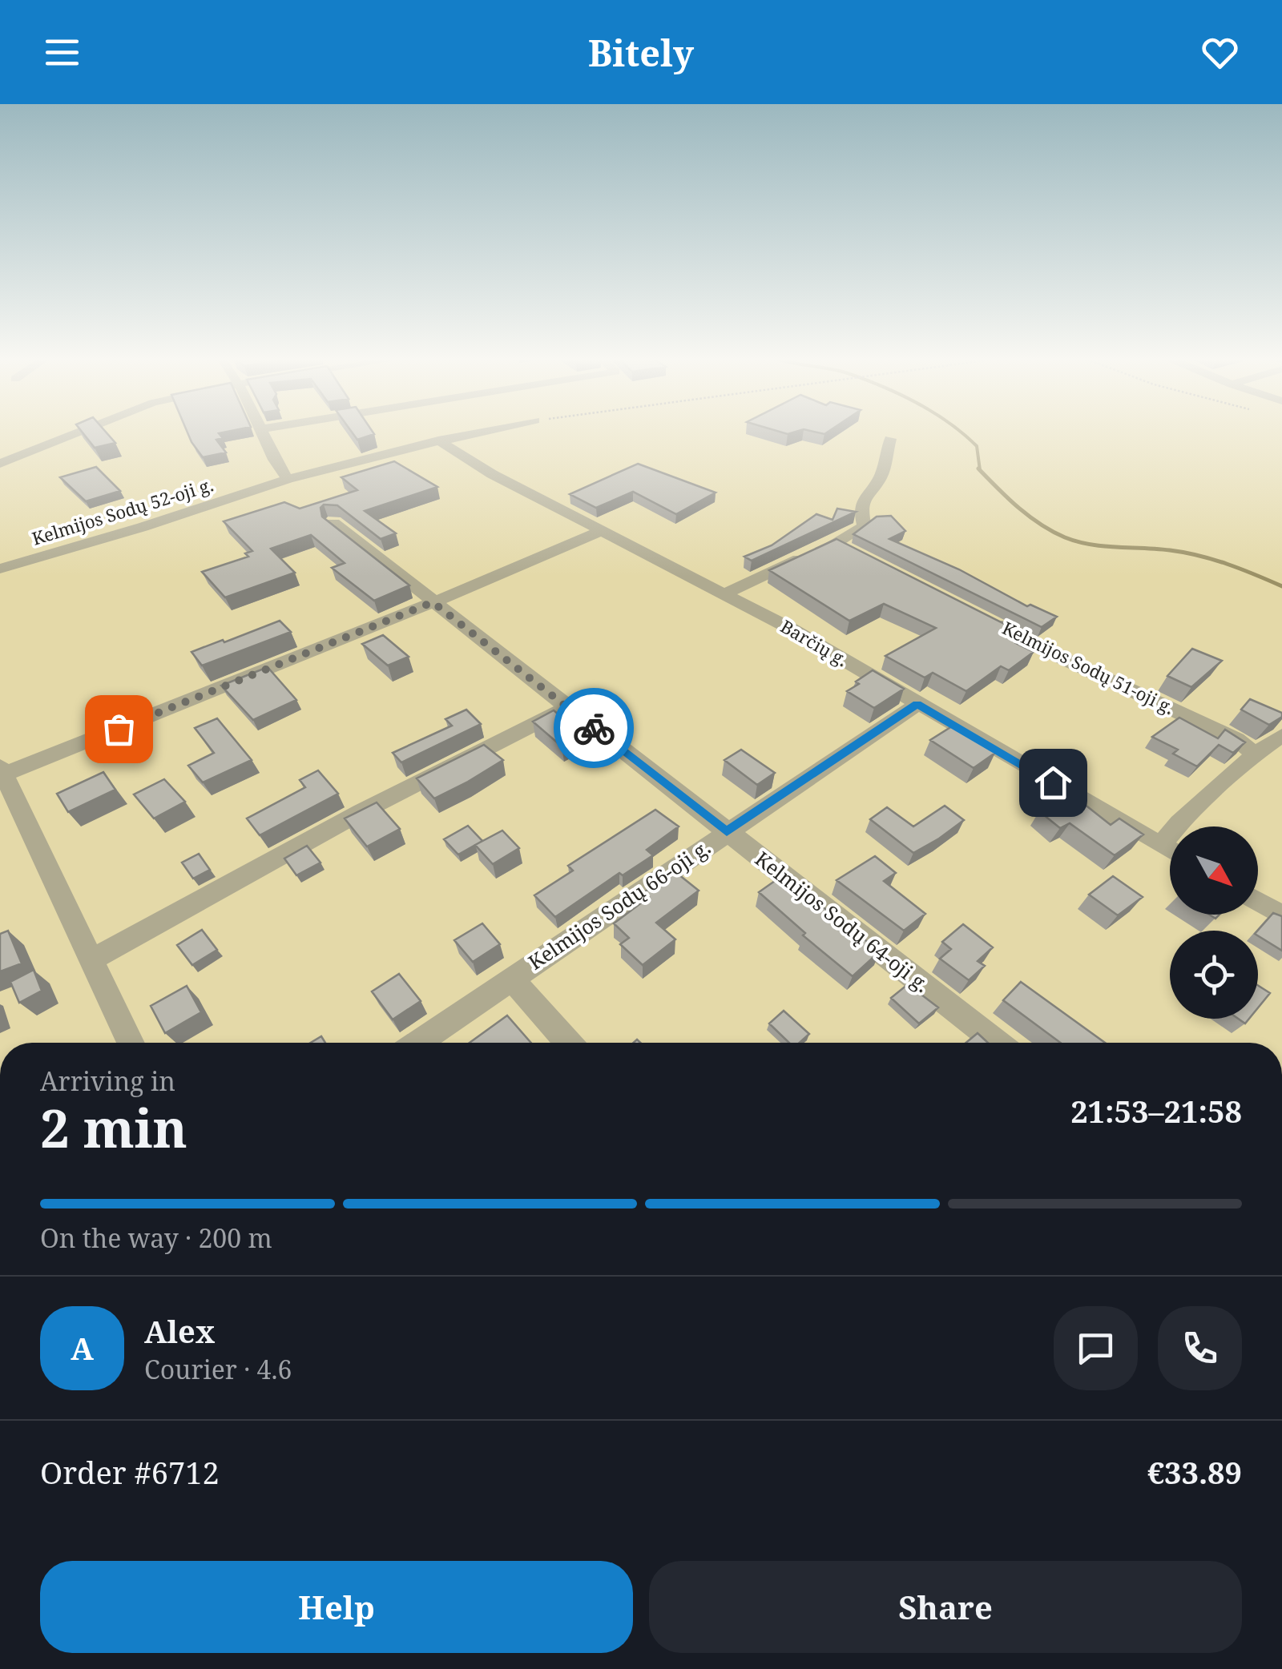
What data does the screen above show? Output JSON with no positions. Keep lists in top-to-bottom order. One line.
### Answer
{"streets":{"street":["Kelmijos Sodų 52-oji g.","Barčių g.","Kelmijos Sodų 51-oji g.","Kelmijos Sodų 66-oji g.","Kelmijos Sodų 64-oji g."]},"crossings":[["Kelmijos Sodų 52-oji g.","Barčių g."],["Barčių g.","Kelmijos Sodų 66-oji g."],["Kelmijos Sodų 66-oji g.","Kelmijos Sodų 64-oji g."]],"north":"bottom right","page":{"header":"Bitely","heading":["2 min","Arriving in","21:53–21:58"],"panel":["Alex","Courier · 4.6","Order #6712","€33.89"],"bar":"On the way · 200 m","round":"A","buttons":["Help","Share"]}}
